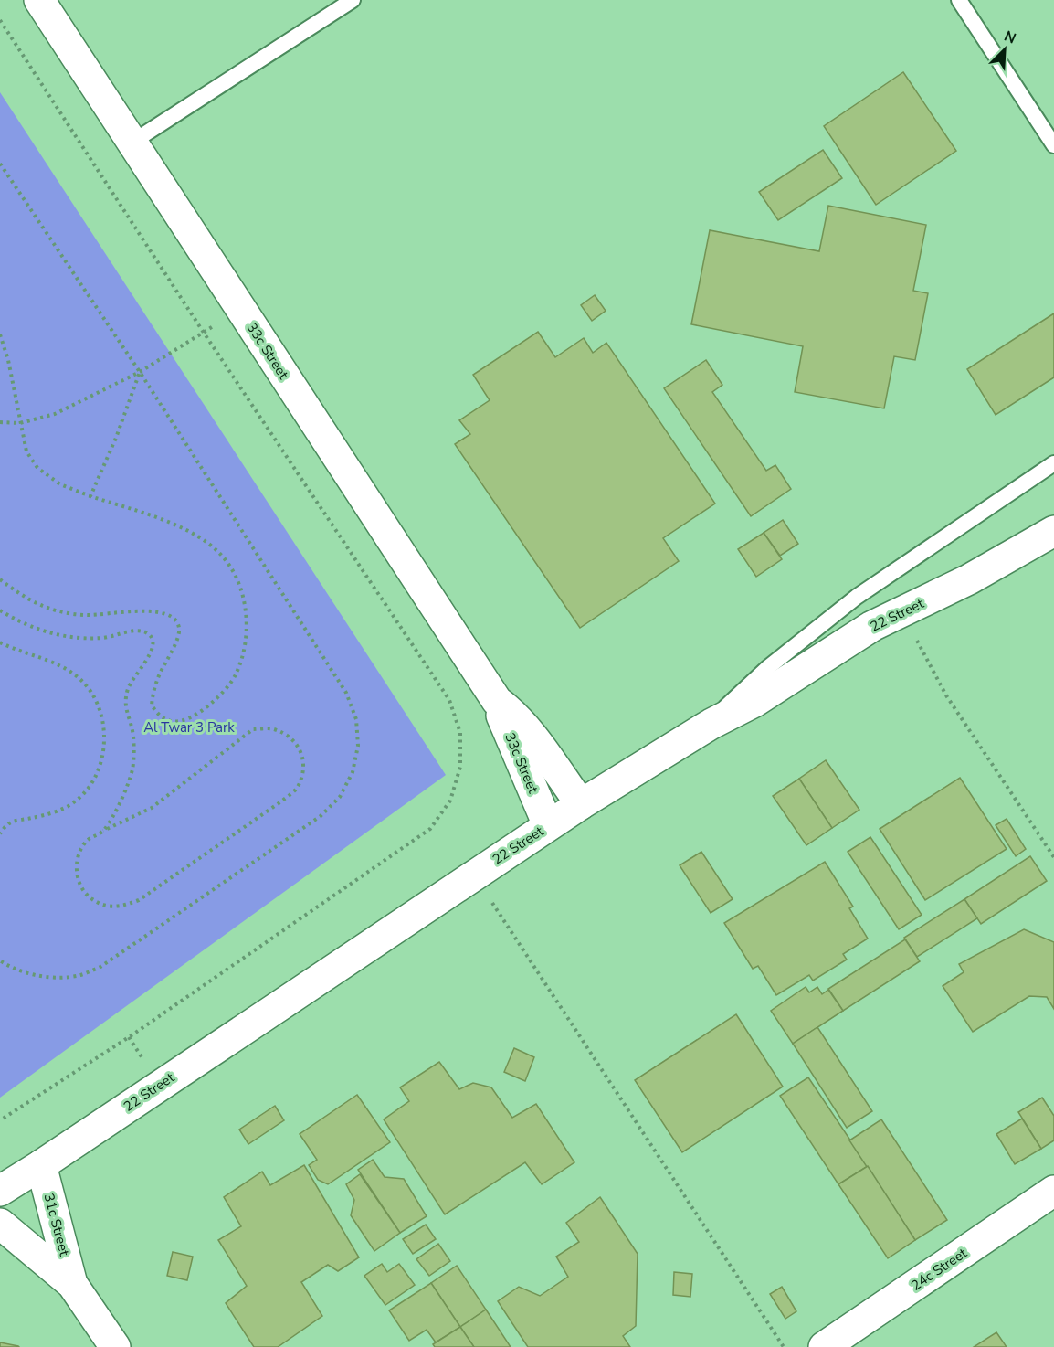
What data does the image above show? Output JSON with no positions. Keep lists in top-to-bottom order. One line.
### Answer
{"streets":{"street":["33c Street","22 Street","31c Street","24c Street"]},"crossings":[["33c Street","22 Street"],["22 Street","31c Street"]],"parks":["Al Twar 3 Park"],"north":"top right"}
